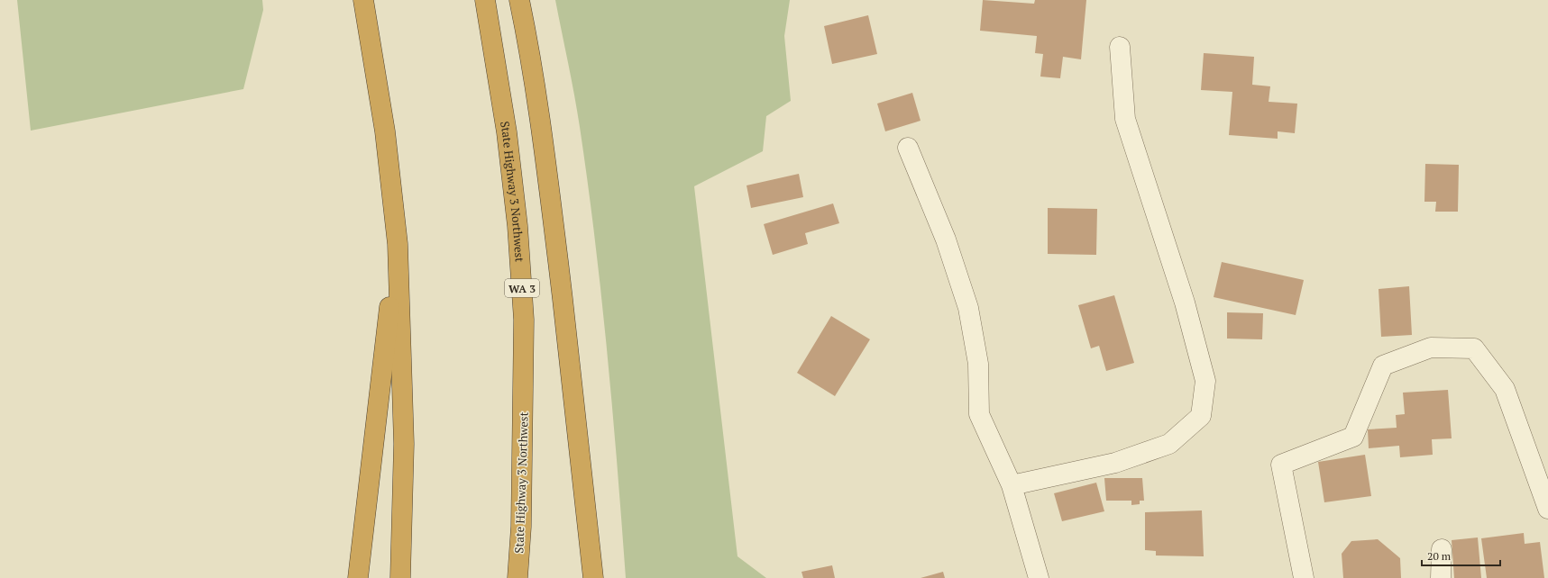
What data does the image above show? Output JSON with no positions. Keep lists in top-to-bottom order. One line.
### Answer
{"streets":{"highway":["State Highway 3 Northwest","WA 3"]},"scale_bar":"20 m"}
